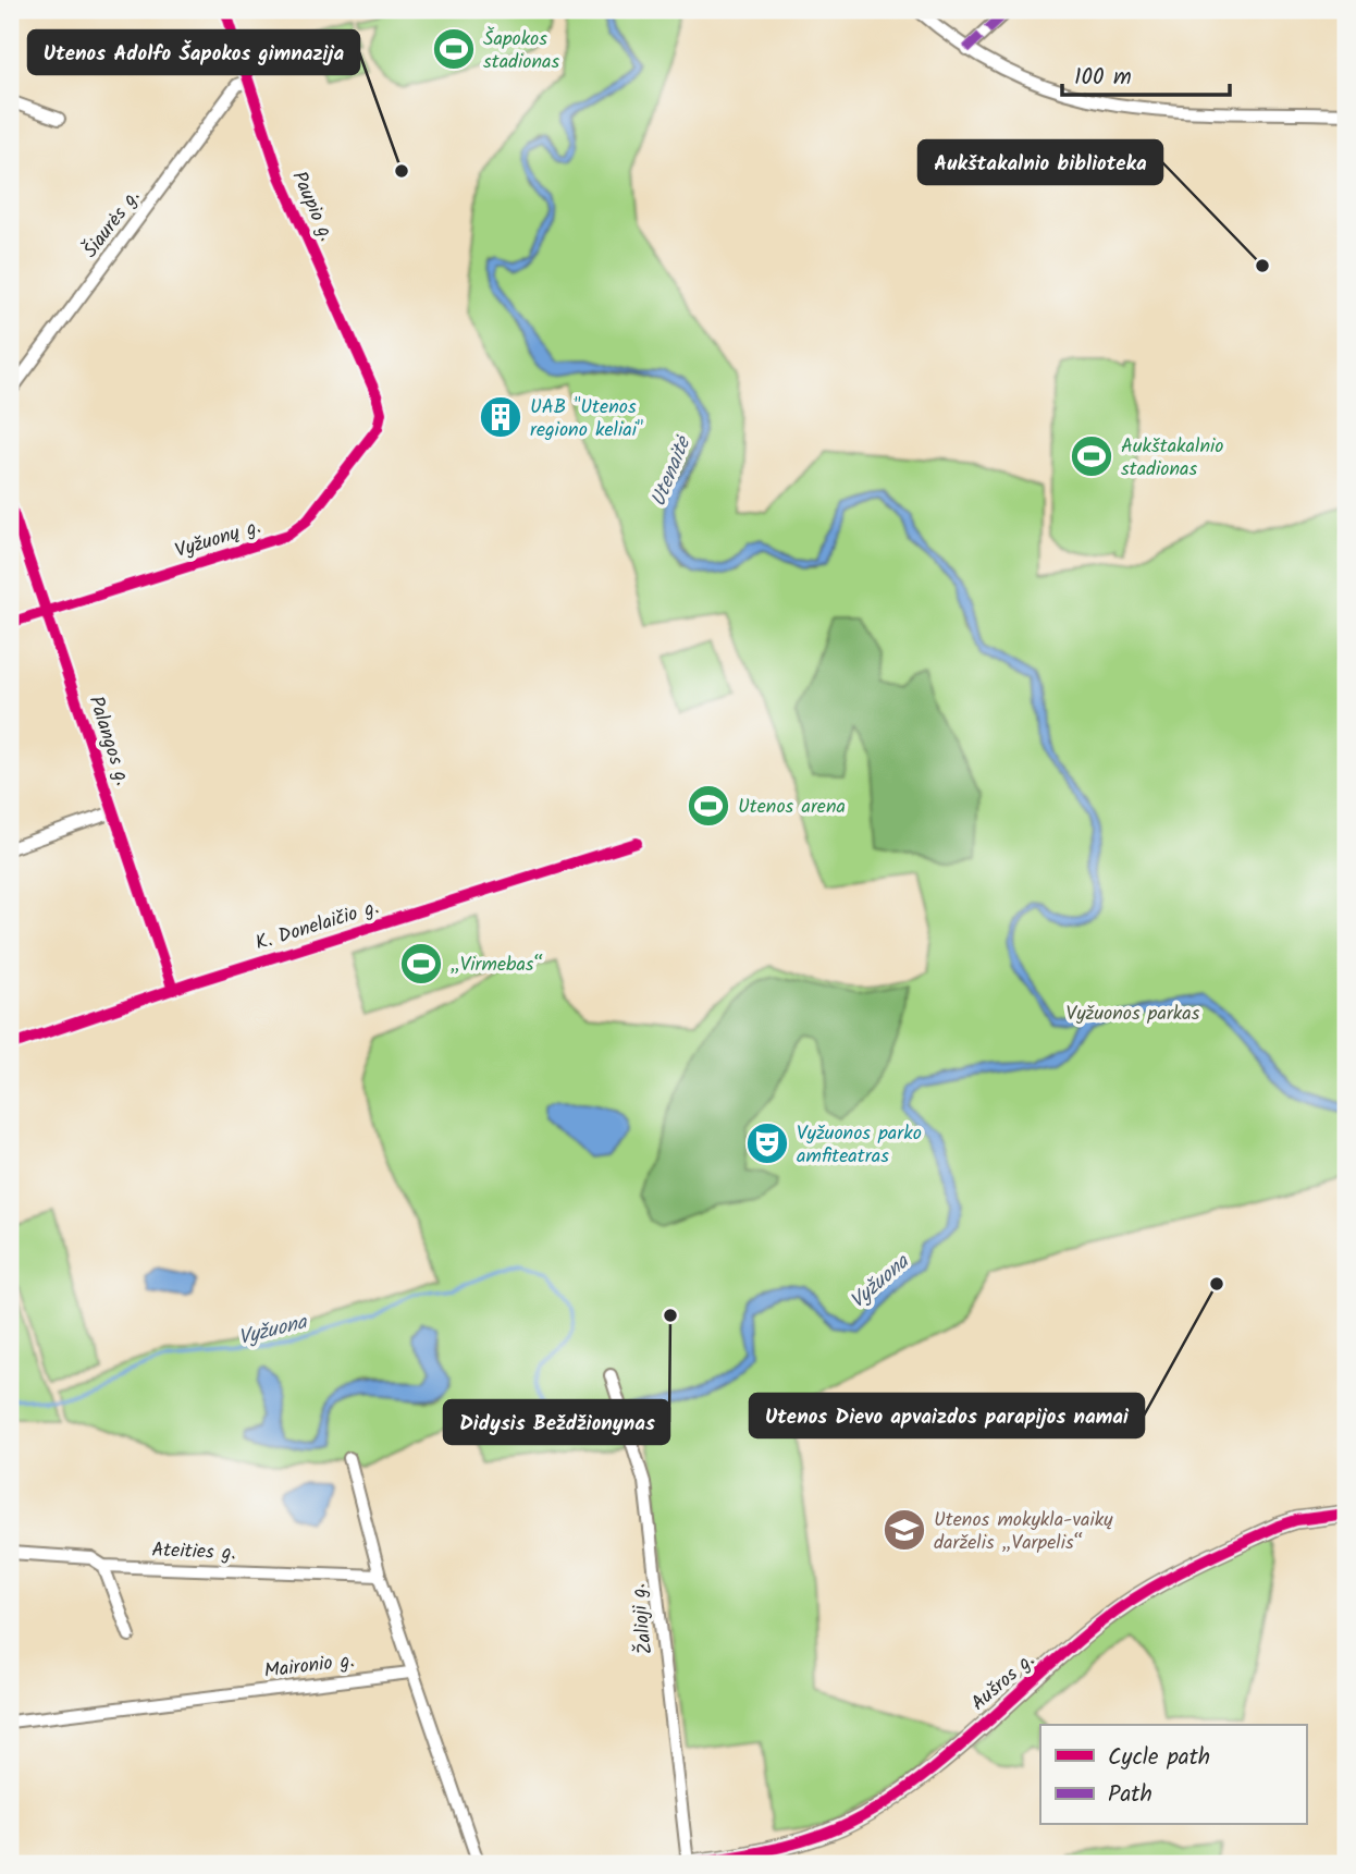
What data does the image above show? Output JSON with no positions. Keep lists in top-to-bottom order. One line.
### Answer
{"streets":{"street":["Paupio g.","Šiaurės g.","Vyžuonų g.","Palangos g.","K. Donelaičio g.","Ateities g.","Žalioji g.","Maironio g.","Aušros g."]},"crossings":[["Paupio g.","Šiaurės g."],["Paupio g.","Vyžuonų g."],["Vyžuonų g.","Palangos g."],["Palangos g.","K. Donelaičio g."],["Žalioji g.","Aušros g."]],"water":["Utenaitė","Vyžuona"],"parks":["Vyžuonos parkas"],"places":{"sports":["Šapokos stadionas","Aukštakalnio stadionas","Utenos arena","„Virmebas“"],"other":["Utenos Adolfo Šapokos gimnazija","Aukštakalnio biblioteka","Utenos Dievo apvaizdos parapijos namai","Didysis Beždžionynas"],"building":["UAB \"Utenos regiono keliai\""],"theatre":["Vyžuonos parko amfiteatras"],"school or university":["Utenos mokykla-vaikų darželis „Varpelis“"]},"legend":["Cycle path","Path"],"scale_bar":"100 m"}
